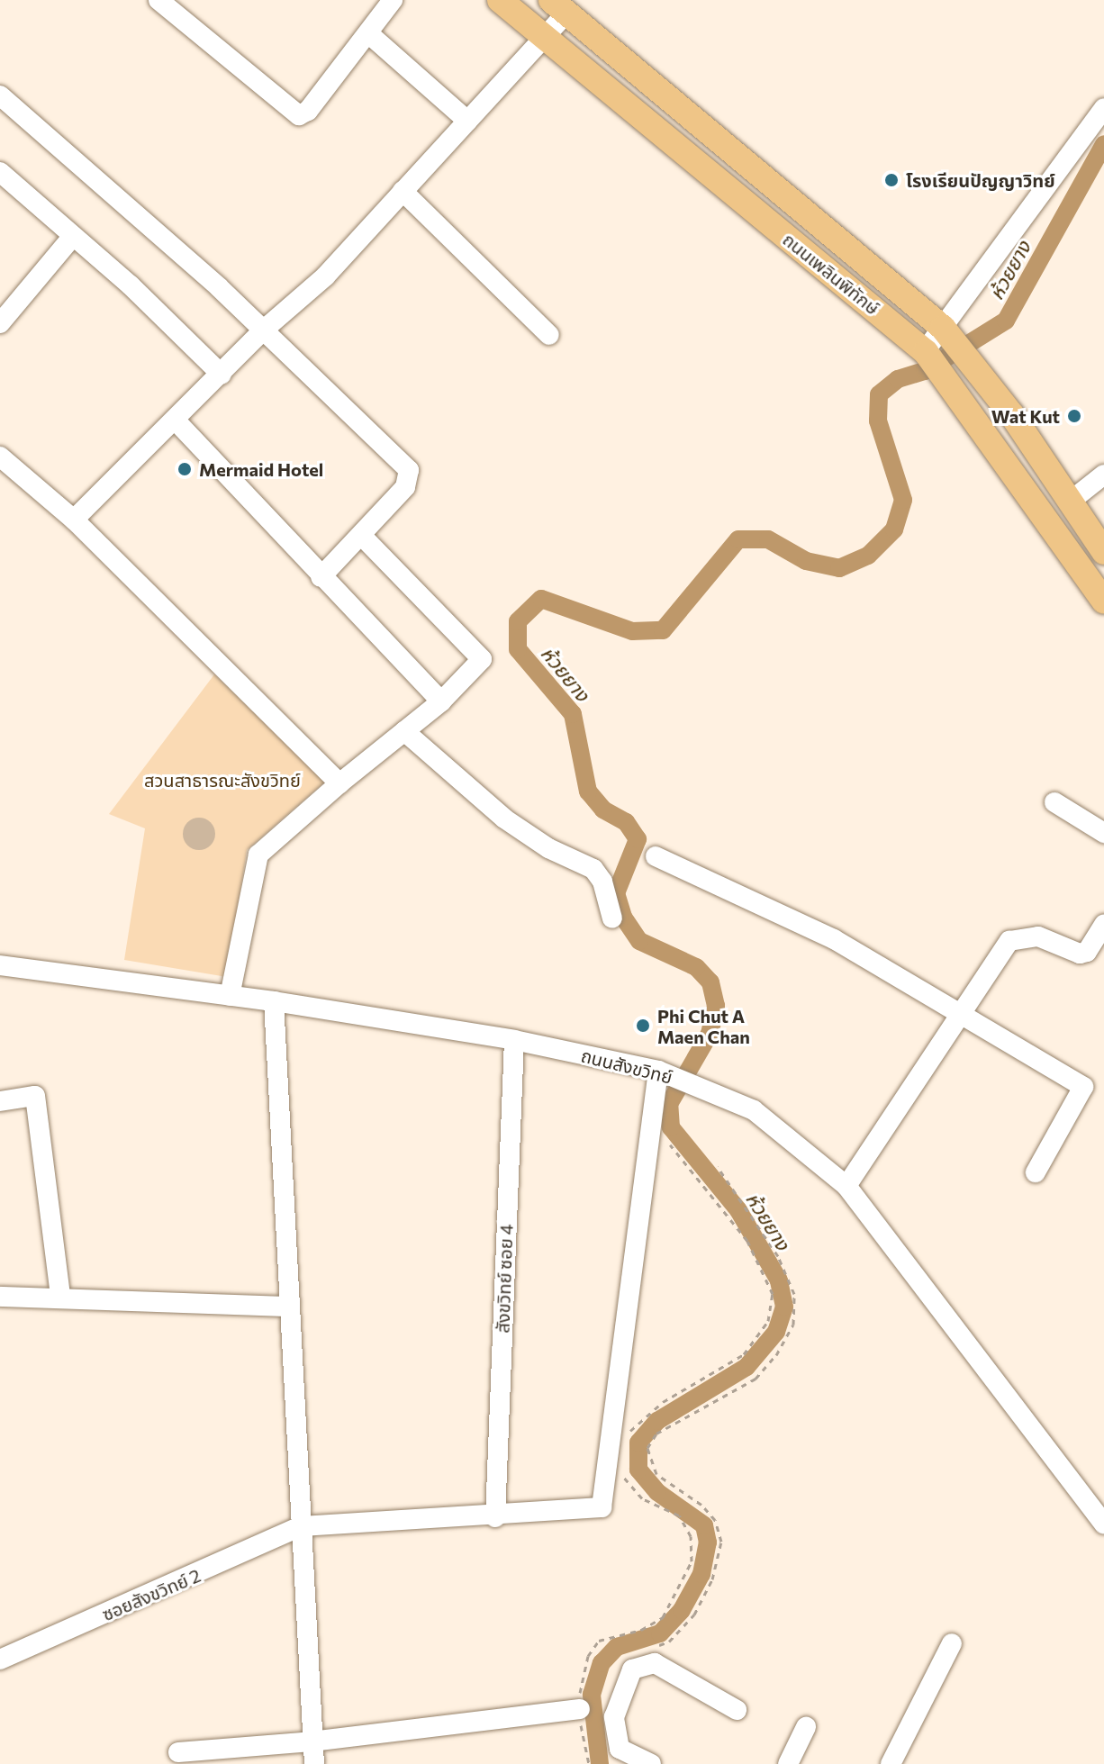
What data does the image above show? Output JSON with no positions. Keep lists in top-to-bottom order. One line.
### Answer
{"streets":{"main road":["ถนนเพลินพิทักษ์"],"street":["ถนนสังขวิทย์","สังขวิทย์ ซอย 4","ซอยสังขวิทย์ 2"]},"crossings":[["ถนนสังขวิทย์","สังขวิทย์ ซอย 4"]],"water":["ห้วยยาง"],"parks":["สวนสาธารณะสังขวิทย์"],"places":["โรงเรียนปัญญาวิทย์","Wat Kut","Mermaid Hotel","Phi Chut A Maen Chan"]}
